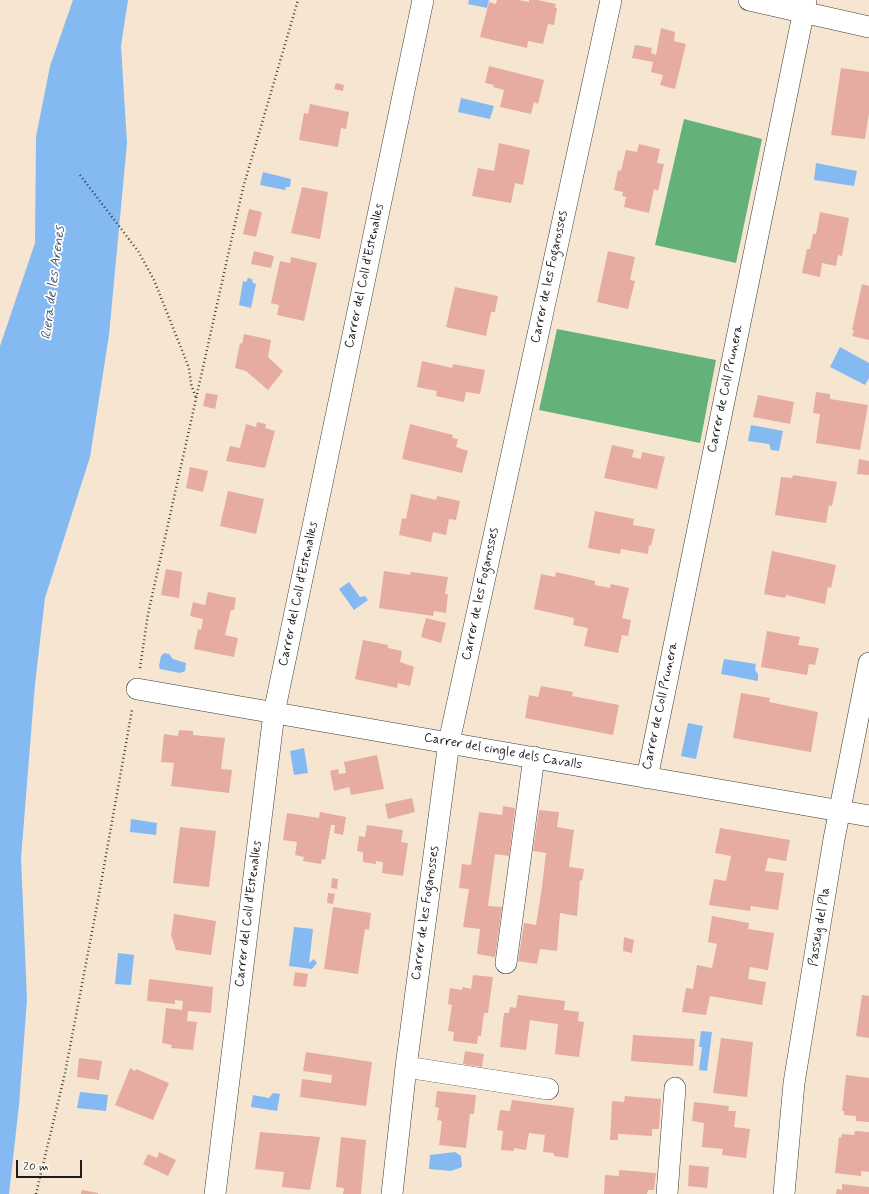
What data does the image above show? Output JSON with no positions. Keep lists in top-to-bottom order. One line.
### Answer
{"streets":{"street":["Carrer del Coll d'Estenalles","Carrer de les Fogarosses","Carrer de Coll Prunera","Carrer del cingle dels Cavalls","Passeig del Pla"]},"crossings":[["Carrer del Coll d'Estenalles","Carrer del cingle dels Cavalls"],["Carrer de les Fogarosses","Carrer del cingle dels Cavalls"],["Carrer de Coll Prunera","Carrer del cingle dels Cavalls"],["Carrer del cingle dels Cavalls","Passeig del Pla"]],"water":["Riera de les Arenes"],"scale_bar":"20 m"}
